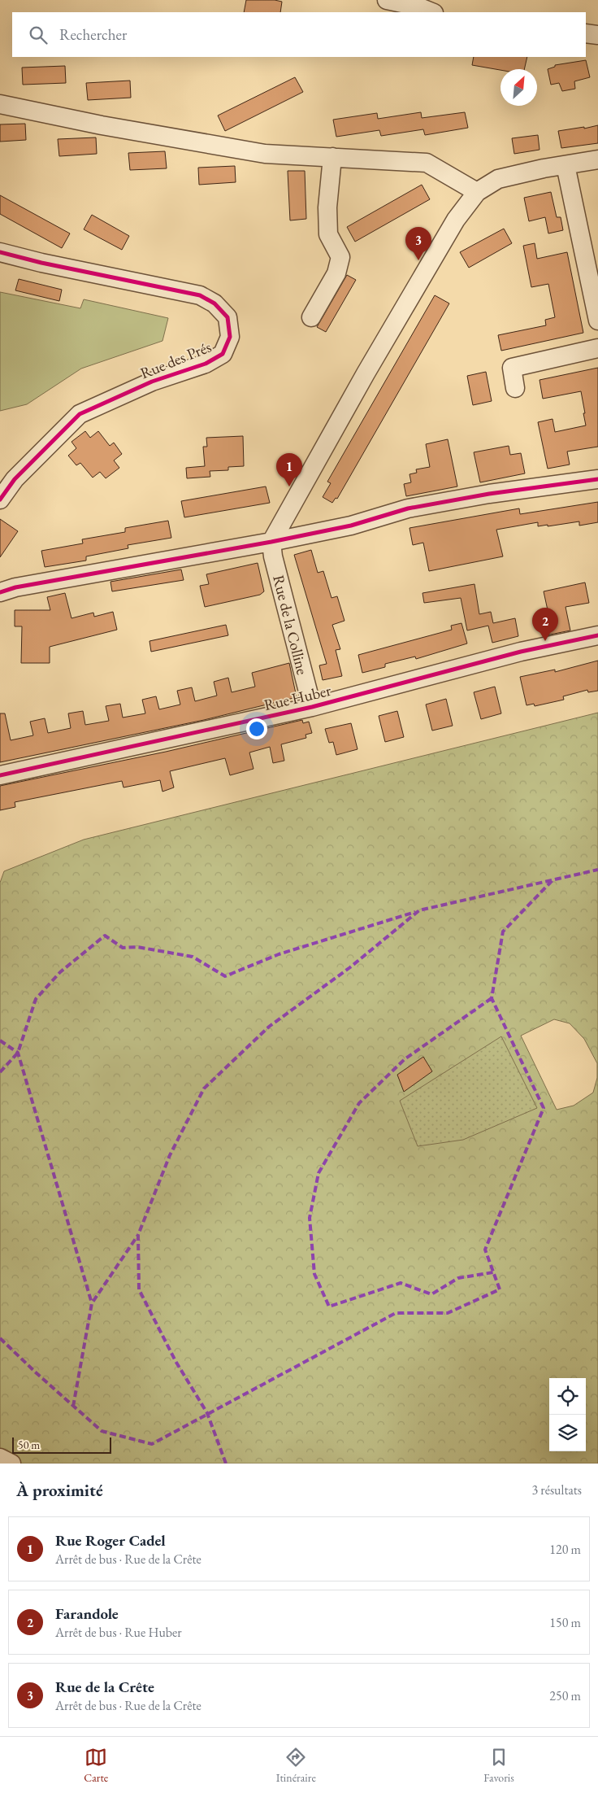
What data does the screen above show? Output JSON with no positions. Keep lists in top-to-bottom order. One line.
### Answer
{"streets":{"street":["Rue des Prés","Rue de la Colline","Rue Huber"]},"crossings":[["Rue de la Colline","Rue Huber"]],"scale_bar":"50 m","north":"top right","page":{"search":"Rechercher","pins":["3","1","2"],"scale":"50 m","heading":["À proximité","3 résultats"],"list":[{"mark":"1","name":"Rue Roger Cadel","note":"Arrêt de bus · Rue de la Crête","value":"120 m"},{"mark":"2","name":"Farandole","note":"Arrêt de bus · Rue Huber","value":"150 m"},{"mark":"3","name":"Rue de la Crête","note":"Arrêt de bus · Rue de la Crête","value":"250 m"}],"nav":["Carte","Itinéraire","Favoris"]}}
